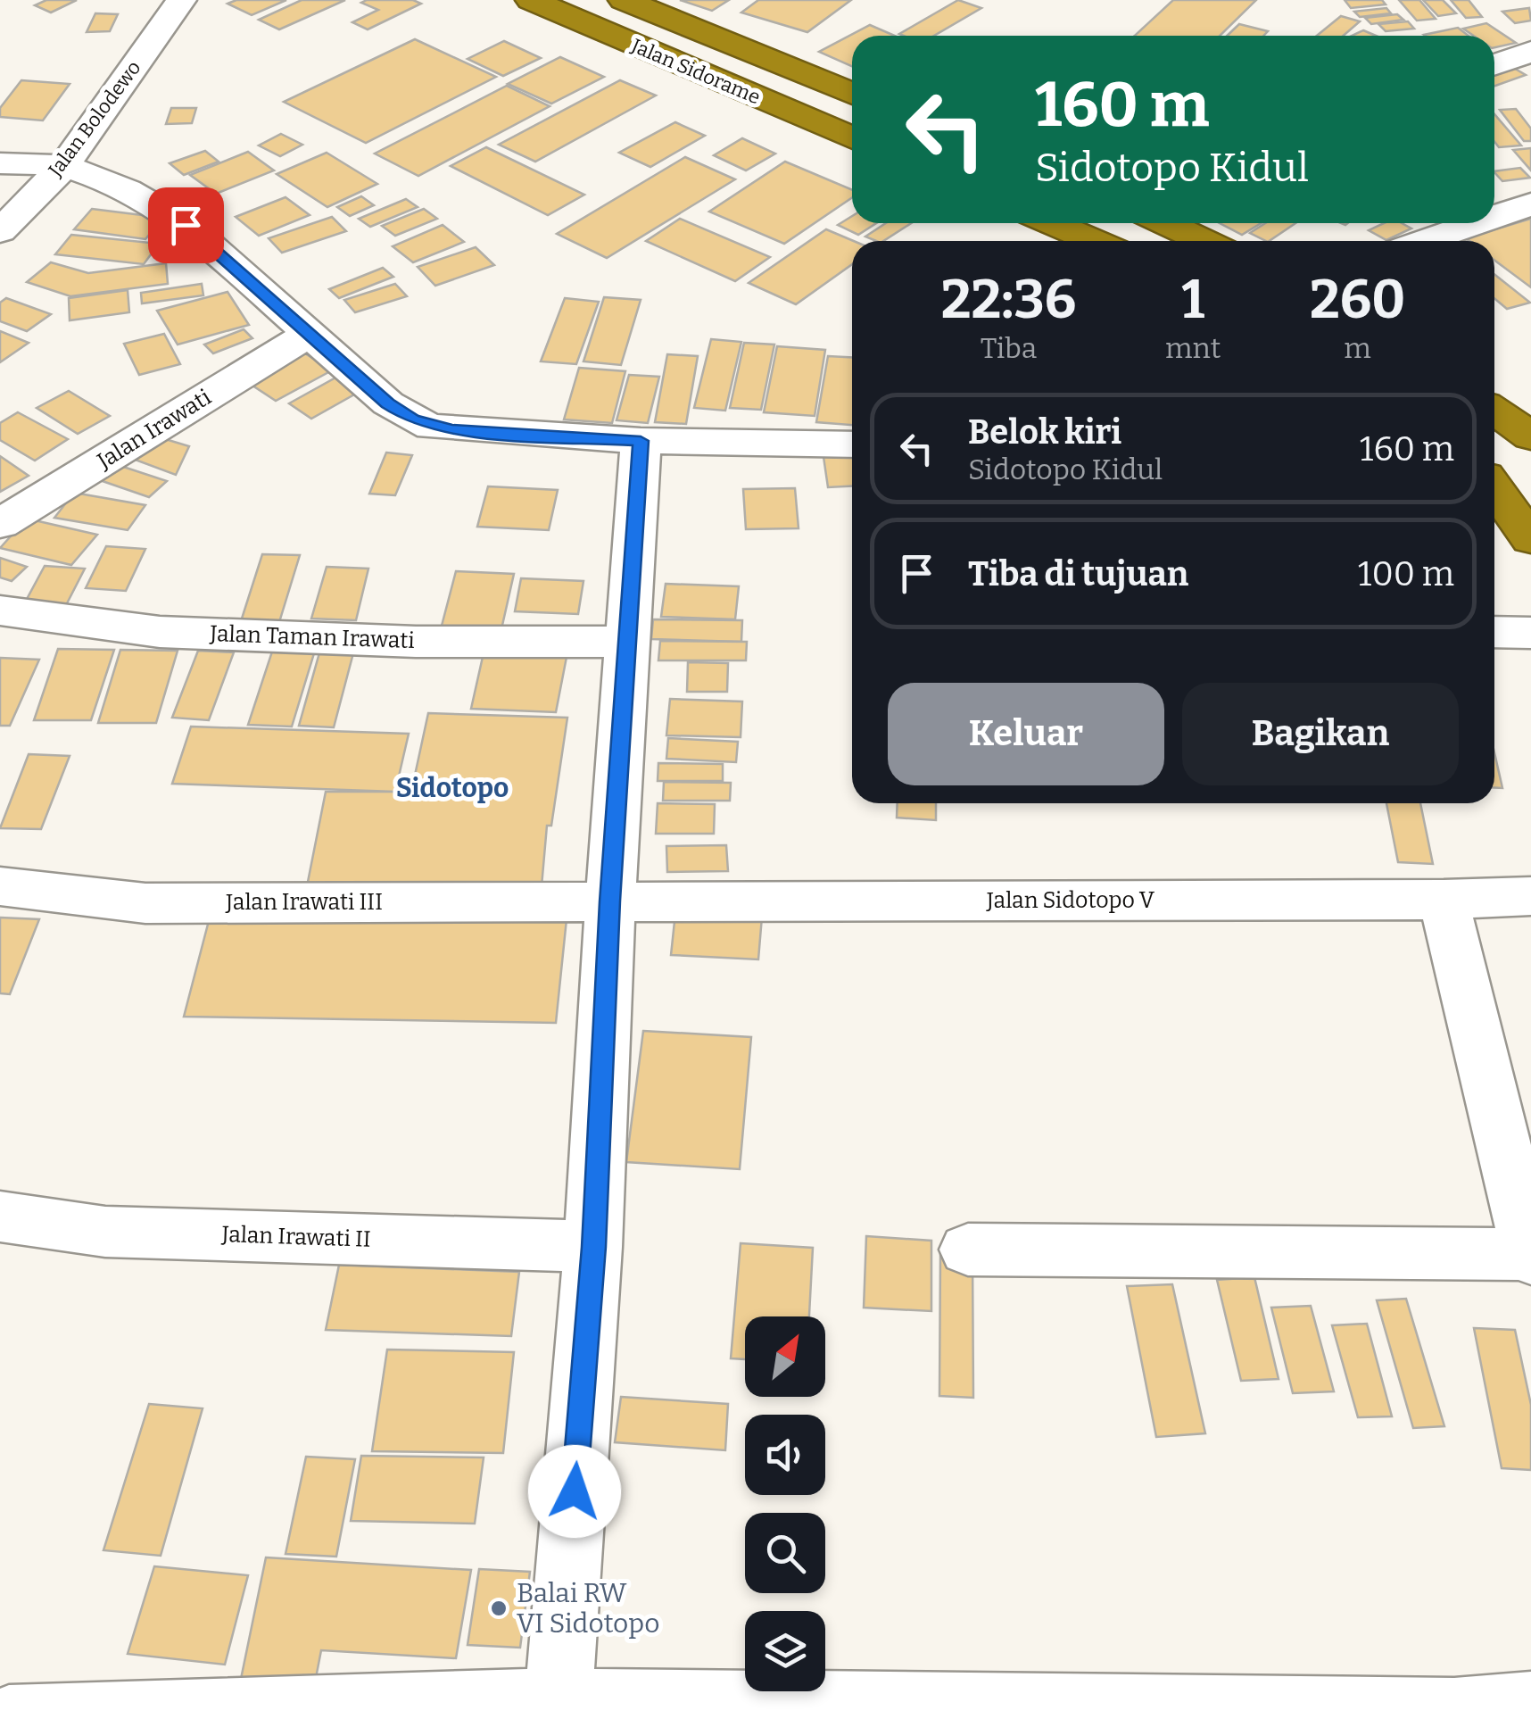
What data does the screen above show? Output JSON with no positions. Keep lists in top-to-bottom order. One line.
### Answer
{"streets":{"highway":["Jalan Sidorame"],"street":["Jalan Bolodewo","Jalan Irawati","Jalan Taman Irawati","Jalan Sidotopo V","Jalan Irawati III","Jalan Irawati II"]},"crossings":[["Jalan Sidotopo V","Jalan Irawati III"]],"districts":["Sidotopo"],"places":["Balai RW VI Sidotopo"],"north":"top right","page":{"turn":["160 m","Sidotopo Kidul"],"eta":["22:36","Tiba","1","mnt","260","m"],"list":[{"name":"Belok kiri","note":"Sidotopo Kidul","value":"160 m"},{"name":"Tiba di tujuan","value":"100 m"}],"buttons":["Keluar","Bagikan"]}}
